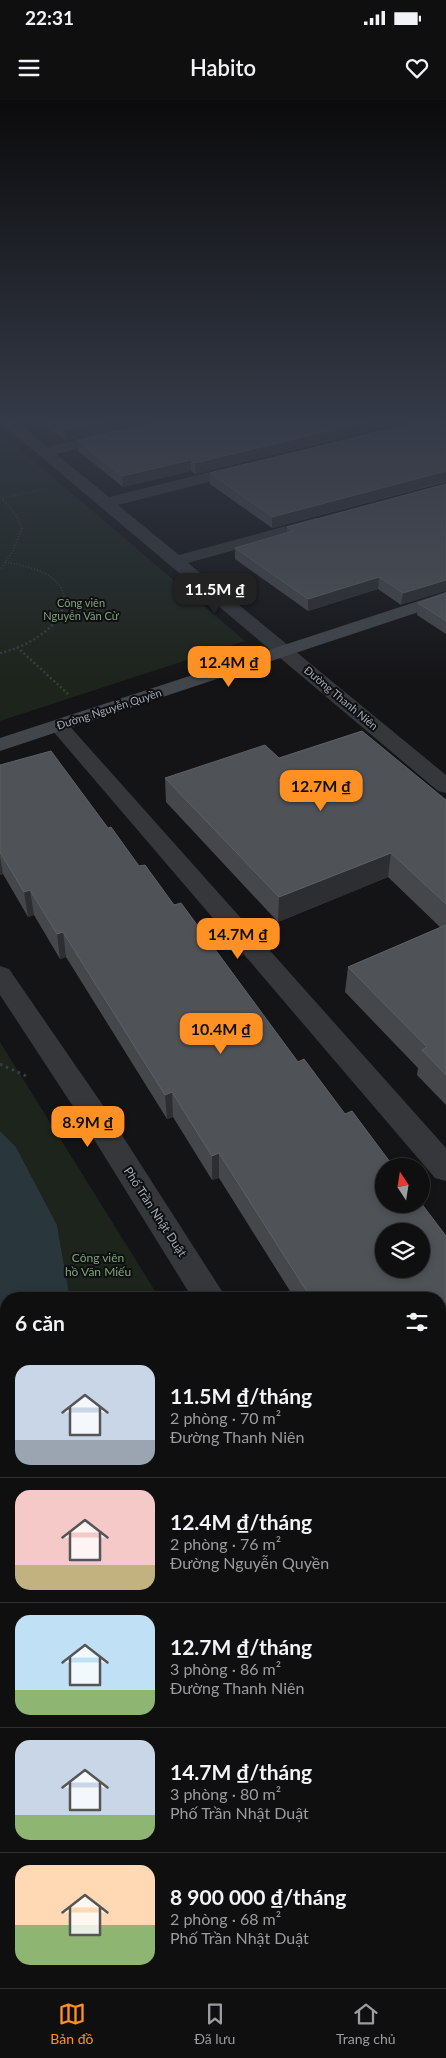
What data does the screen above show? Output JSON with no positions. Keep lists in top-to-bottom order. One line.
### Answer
{"streets":{"street":["Đường Thanh Niên","Đường Nguyễn Quyền","Phố Trần Nhật Duật"]},"crossings":[["Đường Thanh Niên","Đường Nguyễn Quyền"]],"parks":["Công viên Nguyễn Văn Cừ","Công viên hồ Văn Miếu"],"north":"top","page":{"status":"22:31","header":"Habito","price":["11.5M ₫","12.4M ₫","12.7M ₫","14.7M ₫","10.4M ₫","8.9M ₫"],"heading":"6 căn","list":[{"name":"11.5M ₫/tháng","note":"2 phòng · 70 m² · Đường Thanh Niên"},{"name":"12.4M ₫/tháng","note":"2 phòng · 76 m² · Đường Nguyễn Quyền"},{"name":"12.7M ₫/tháng","note":"3 phòng · 86 m² · Đường Thanh Niên"},{"name":"14.7M ₫/tháng","note":"3 phòng · 80 m² · Phố Trần Nhật Duật"},{"name":"8 900 000 ₫/tháng","note":"2 phòng · 68 m² · Phố Trần Nhật Duật"}],"tabs":["Bản đồ","Đã lưu","Trang chủ"]}}
